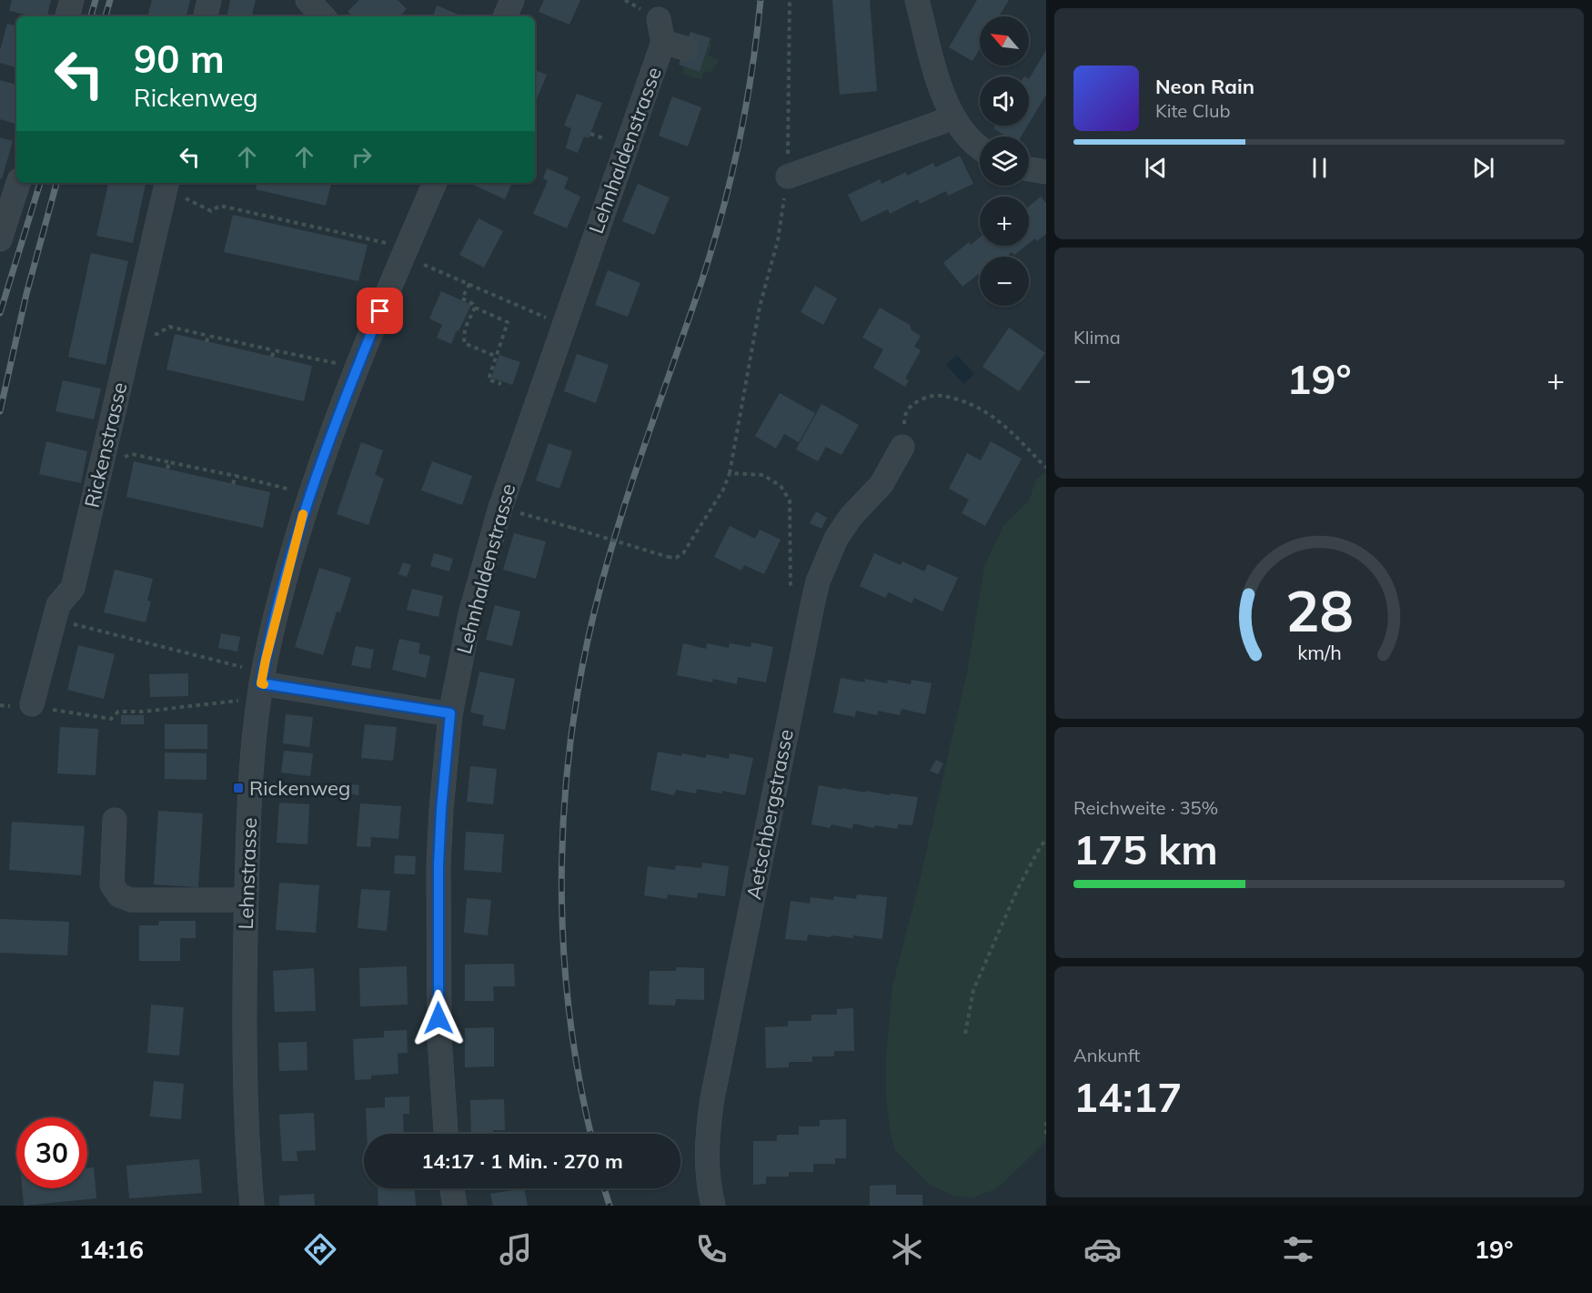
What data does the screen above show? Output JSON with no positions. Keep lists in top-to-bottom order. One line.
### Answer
{"streets":{"street":["Lehnhaldenstrasse","Rickenstrasse","Aetschbergstrasse","Lehnstrasse"]},"places":{"transit":["Rickenweg"]},"north":"top left","page":{"map_buttons":["+","−"],"turn":["90 m","Rickenweg"],"song":["Neon Rain","Kite Club"],"tile":["Klima",["Reichweite · 35%","175 km"],["Ankunft","14:17"]],"heat":["−","19°","+"],"limit":"30","trip":"14:17 · 1 Min. · 270 m","tabs":["14:16","19°"],"gauge":["28","km/h"]}}
